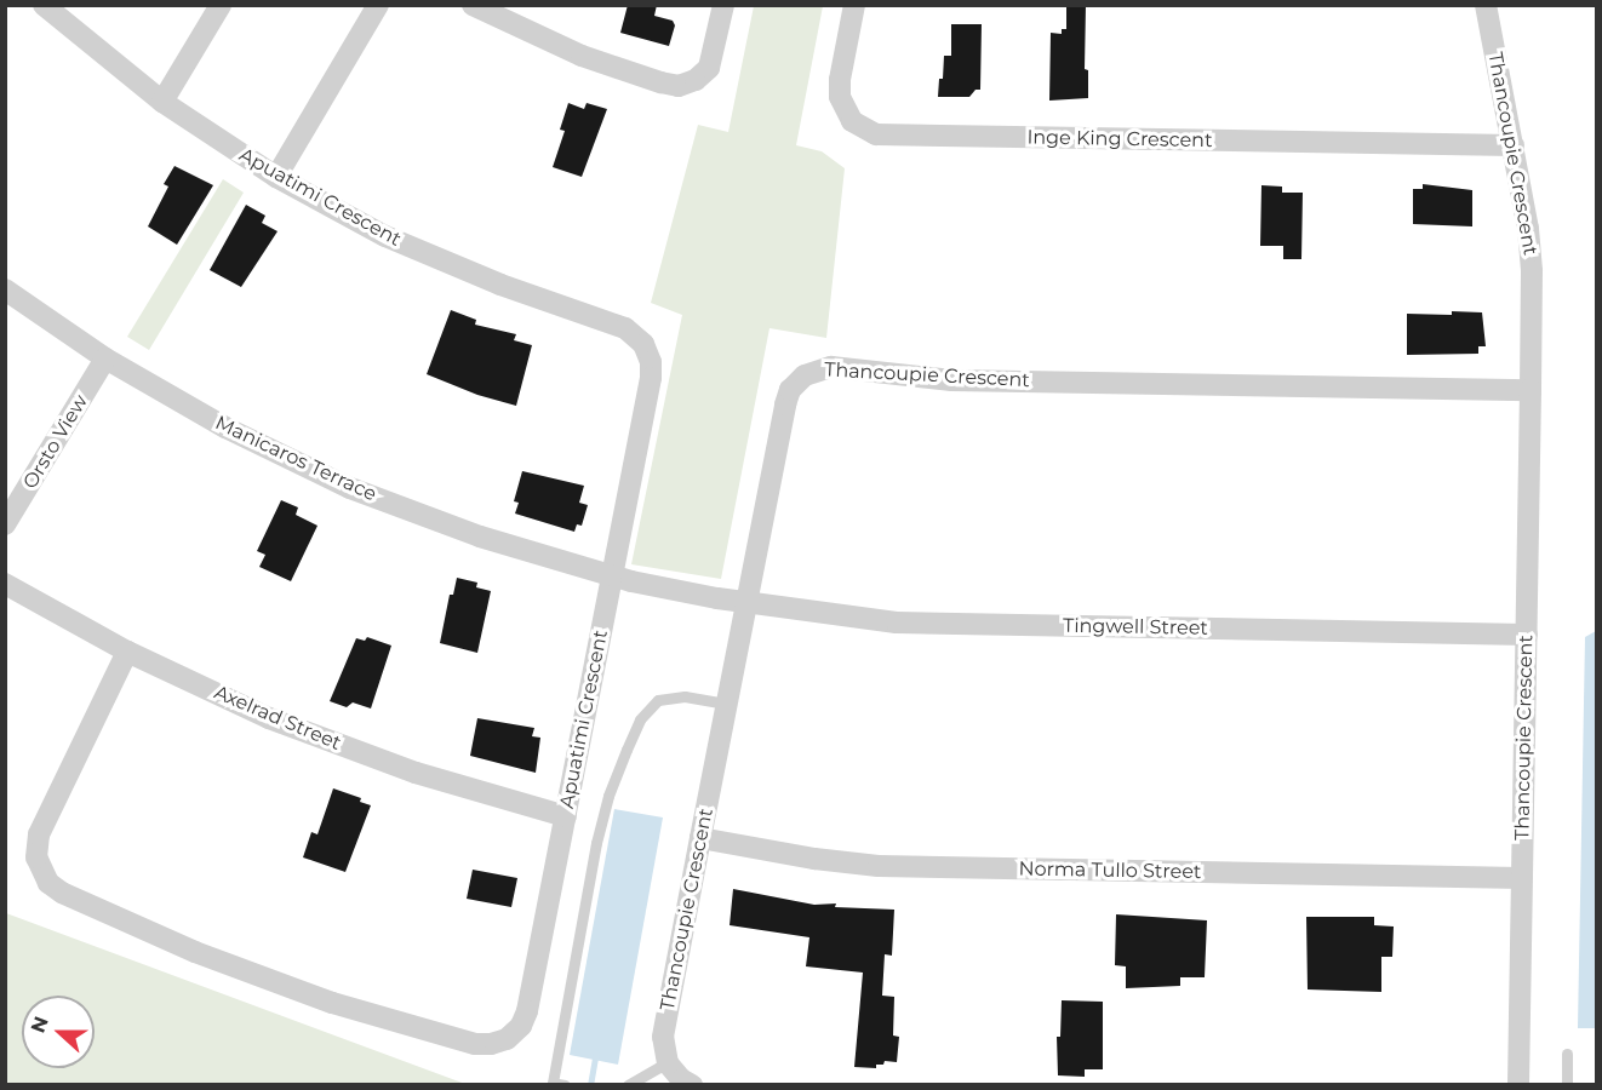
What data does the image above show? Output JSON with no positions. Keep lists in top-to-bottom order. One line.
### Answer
{"streets":{"street":["Inge King Crescent","Thancoupie Crescent","Apuatimi Crescent","Orsto View","Manicaros Terrace","Tingwell Street","Axelrad Street","Norma Tullo Street"]},"crossings":[["Inge King Crescent","Thancoupie Crescent"],["Thancoupie Crescent","Manicaros Terrace"],["Thancoupie Crescent","Tingwell Street"],["Thancoupie Crescent","Norma Tullo Street"],["Apuatimi Crescent","Manicaros Terrace"],["Apuatimi Crescent","Axelrad Street"],["Orsto View","Manicaros Terrace"],["Manicaros Terrace","Tingwell Street"]],"north":"left"}
